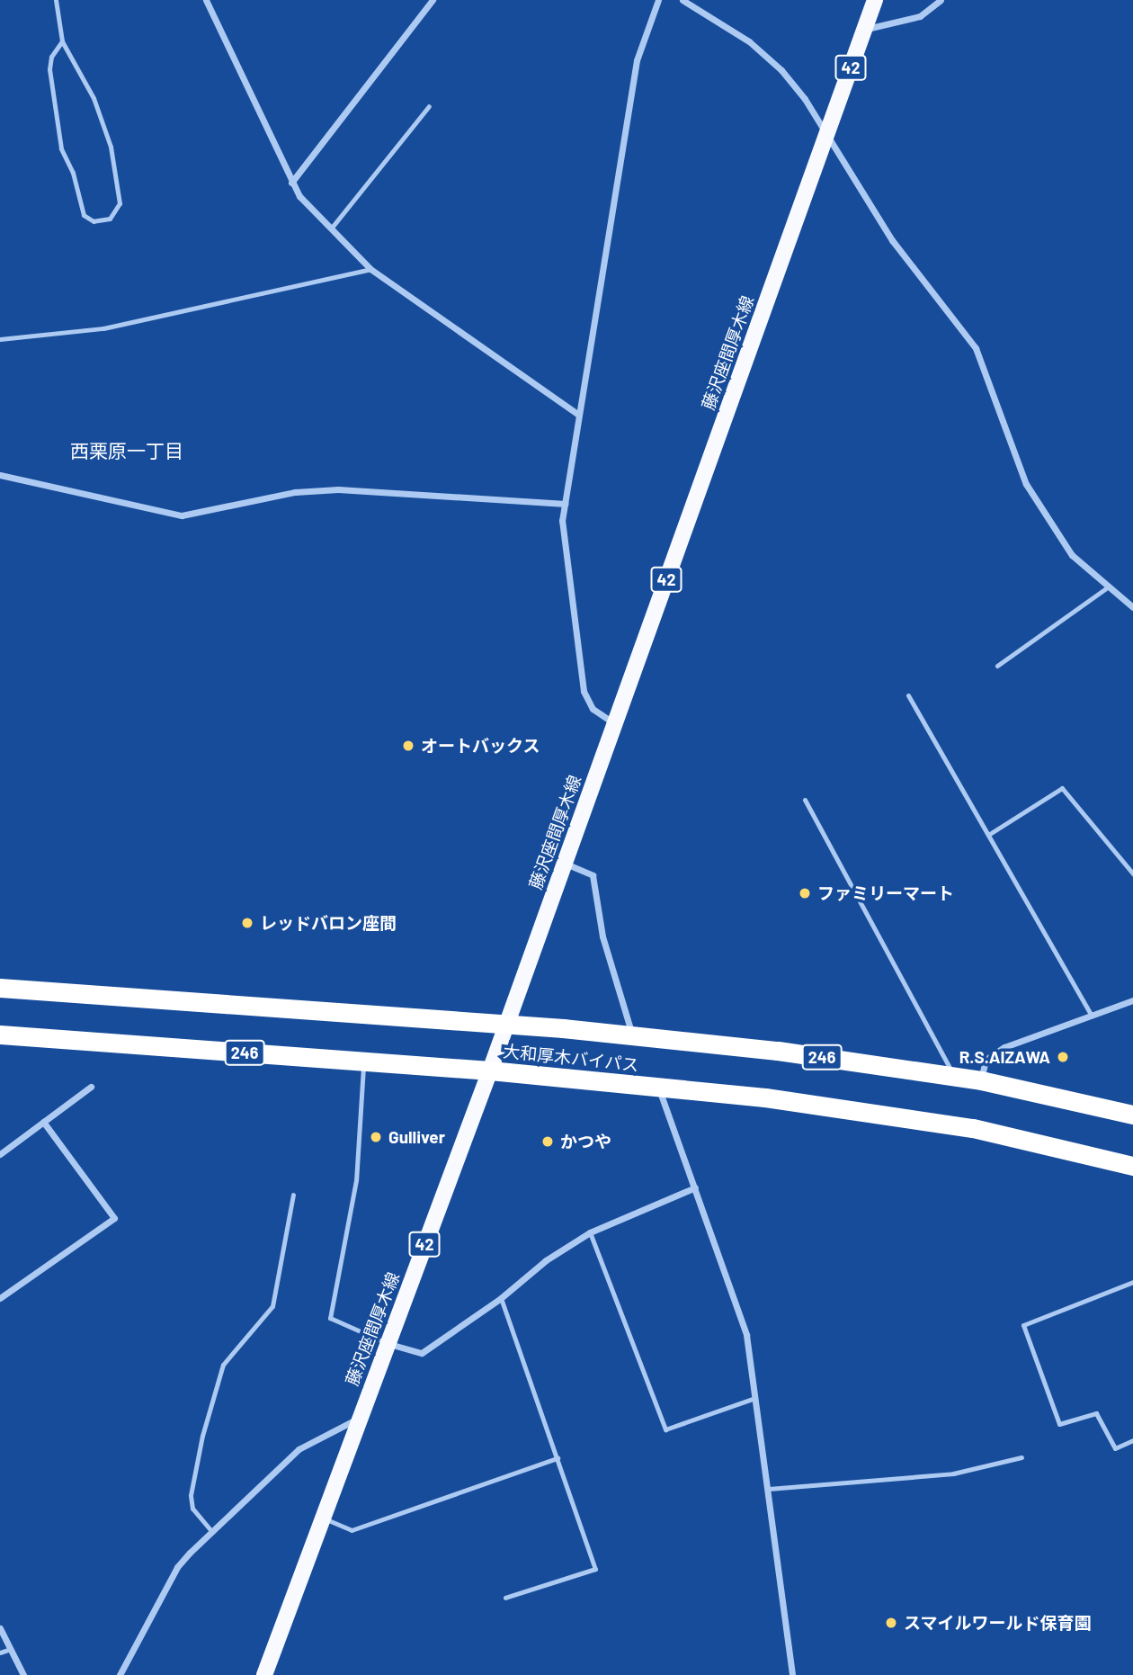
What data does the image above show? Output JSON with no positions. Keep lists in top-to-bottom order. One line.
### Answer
{"streets":{"highway":["246","大和厚木バイパス"],"main road":["42","藤沢座間厚木線"]},"crossings":[["藤沢座間厚木線","大和厚木バイパス"]],"districts":["西栗原一丁目"],"places":["オートバックス","ファミリーマート","レッドバロン座間","R.S.AIZAWA","Gulliver","かつや","スマイルワールド保育園"]}
